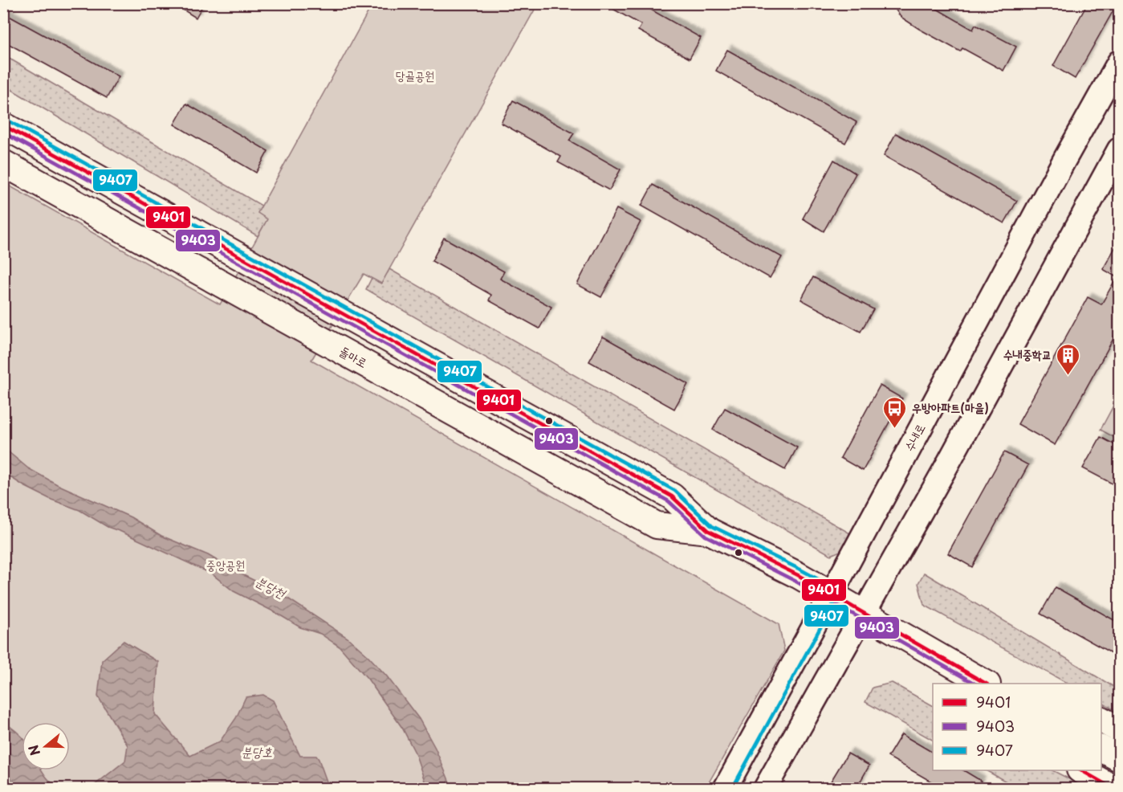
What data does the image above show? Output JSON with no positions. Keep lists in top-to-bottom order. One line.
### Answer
{"streets":{"main road":["돌마로","수내로"]},"crossings":[["돌마로","수내로"]],"water":["분당천","분당호"],"parks":["당골공원","중앙공원"],"places":{"building":["수내중학교"],"bus stop":["우방아파트(마을)"]},"lines":["transit line 9407","transit line 9401","transit line 9403"],"legend":["9401","9403","9407"],"north":"left"}
